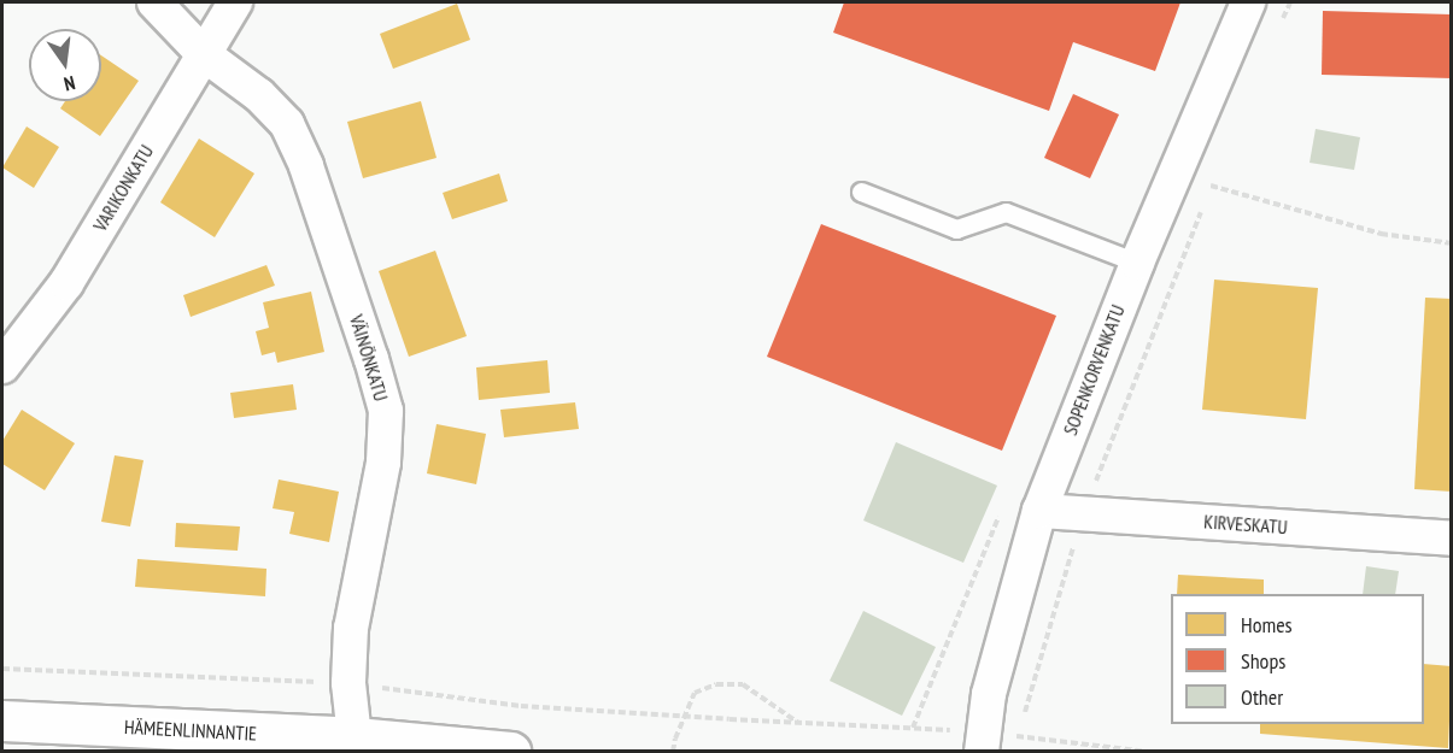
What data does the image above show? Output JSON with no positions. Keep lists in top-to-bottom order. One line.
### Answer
{"streets":{"main road":["HÄMEENLINNANTIE"],"street":["VARIKONKATU","VÄINÖNKATU","SOPENKORVENKATU","KIRVESKATU"]},"crossings":[["VARIKONKATU","VÄINÖNKATU"],["VÄINÖNKATU","HÄMEENLINNANTIE"],["SOPENKORVENKATU","KIRVESKATU"]],"legend":["Homes","Shops","Other"],"north":"bottom"}
